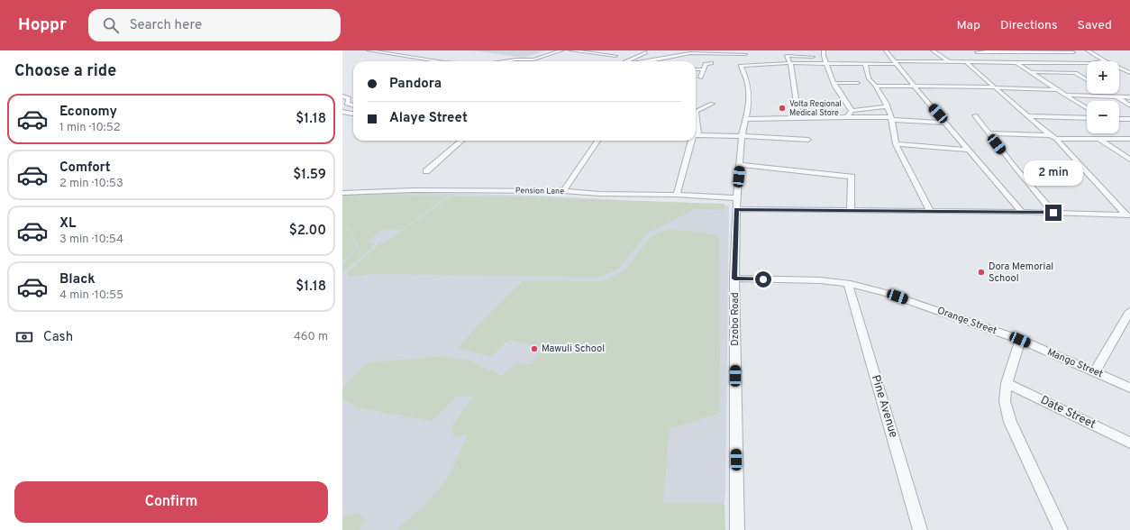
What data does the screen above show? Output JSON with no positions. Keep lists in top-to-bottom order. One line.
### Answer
{"streets":{"street":["Pension Lane","Dzobo Road","Orange Street","Mango Street","Pine Avenue","Date Street"]},"crossings":[["Pension Lane","Dzobo Road"],["Dzobo Road","Orange Street"],["Orange Street","Mango Street"],["Orange Street","Pine Avenue"]],"places":["Volta Regional Medical Store","Dora Memorial School","Mawuli School"],"page":{"header":"Hoppr","search":"Search here","nav":["Map","Directions","Saved"],"heading":"Choose a ride","map_buttons":["+","−"],"banner":["Pandora","Alaye Street"],"list":[{"name":"Economy","note":"1 min · 10:52","value":"$1.18"},{"name":"Comfort","note":"2 min · 10:53","value":"$1.59"},{"name":"XL","note":"3 min · 10:54","value":"$2.00"},{"name":"Black","note":"4 min · 10:55","value":"$1.18"}],"bubble":"2 min","pay":["Cash","460 m"],"buttons":"Confirm"}}
